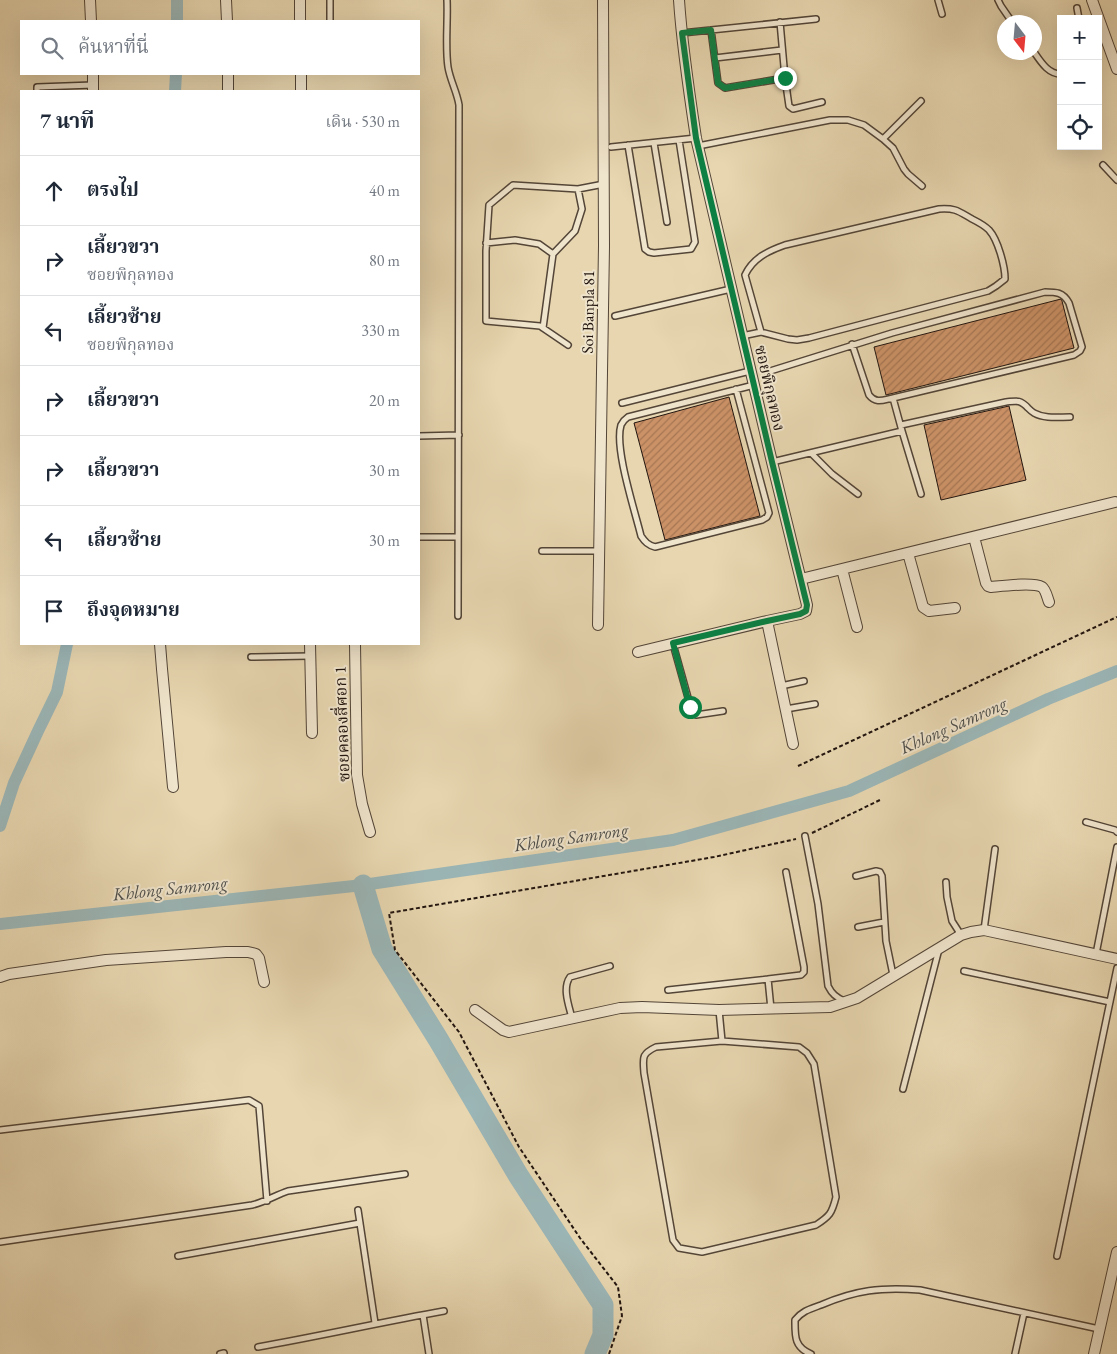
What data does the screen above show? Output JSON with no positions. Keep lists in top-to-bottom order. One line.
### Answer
{"streets":{"street":["Soi Banpla 81","ซอยพิกุลทอง","ซอยคลองสี่ศอก 1"]},"water":["Khlong Samrong"],"north":"bottom","page":{"map_buttons":["+","−"],"search":"ค้นหาที่นี่","heading":["7 นาที","เดิน · 530 m"],"list":[["ตรงไป","40 m"],["เลี้ยวขวา","ซอยพิกุลทอง","80 m"],["เลี้ยวซ้าย","ซอยพิกุลทอง","330 m"],["เลี้ยวขวา","20 m"],["เลี้ยวขวา","30 m"],["เลี้ยวซ้าย","30 m"],"ถึงจุดหมาย"]}}
